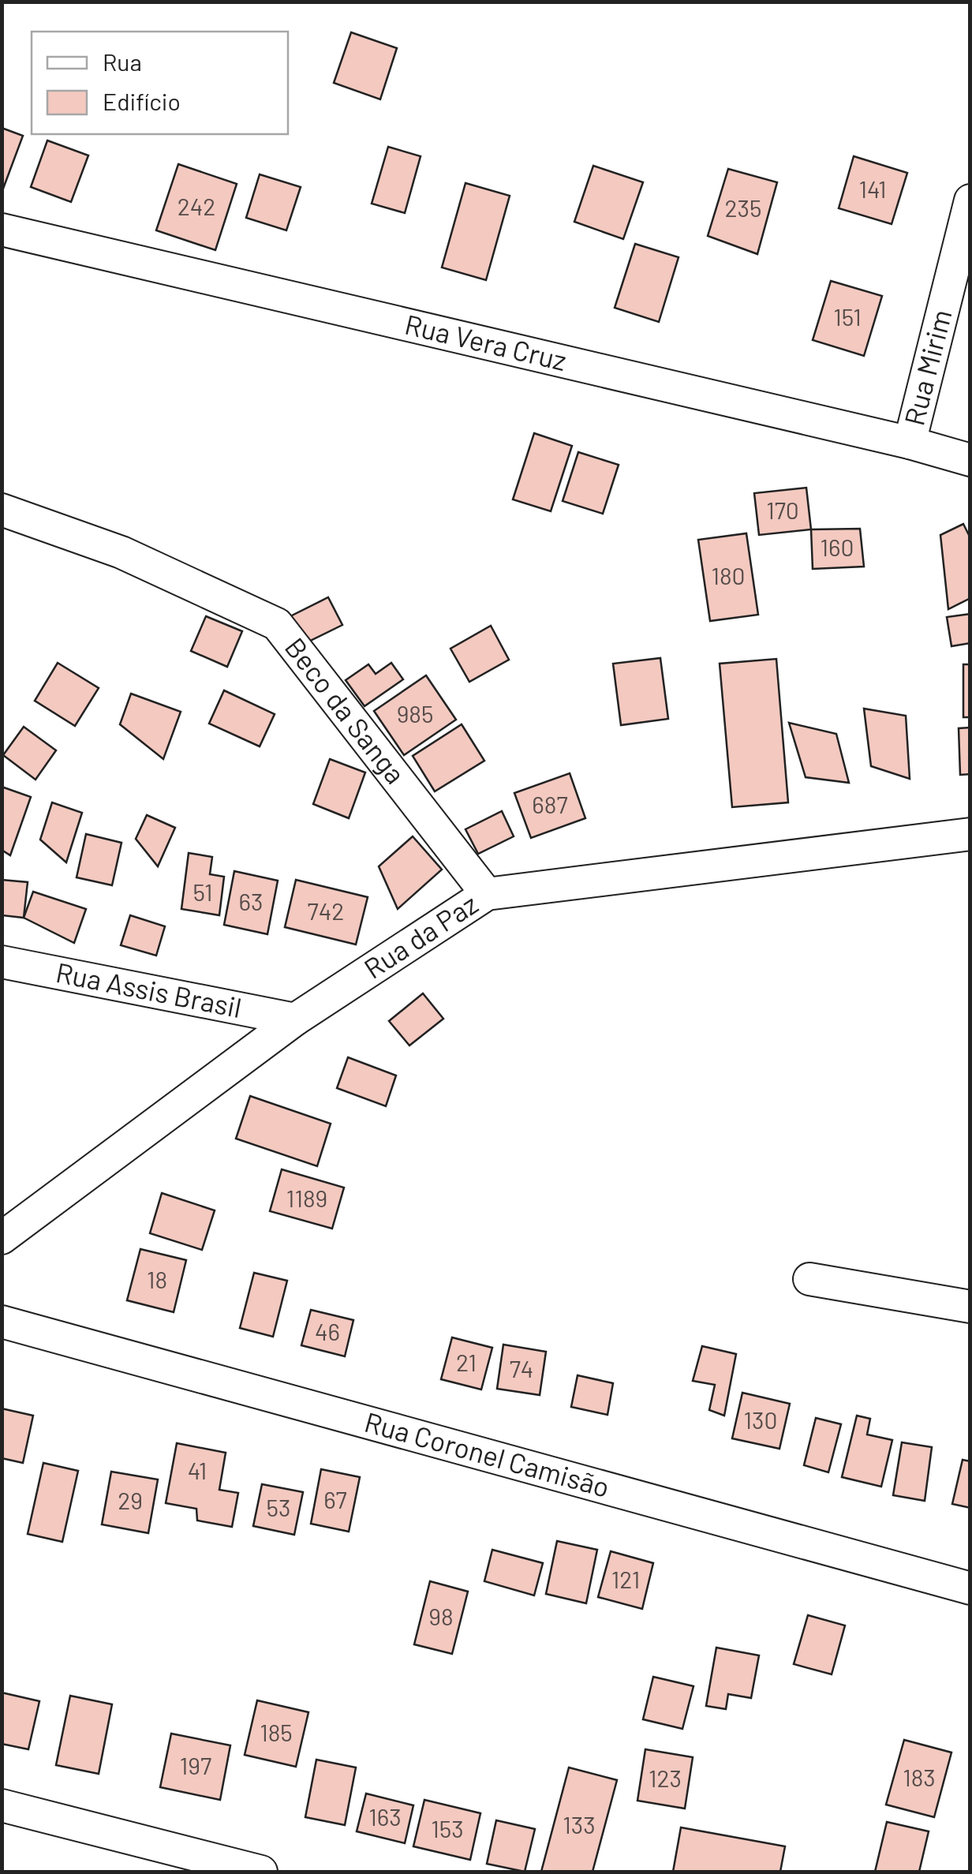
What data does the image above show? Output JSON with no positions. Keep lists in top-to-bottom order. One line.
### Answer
{"streets":{"street":["Rua Vera Cruz","Rua Mirim","Beco da Sanga","Rua da Paz","Rua Assis Brasil","Rua Coronel Camisão"]},"crossings":[["Rua Vera Cruz","Rua Mirim"],["Beco da Sanga","Rua da Paz"],["Rua da Paz","Rua Assis Brasil"]],"house_numbers":["141","242","235","151","170","160","180","985","687","51","63","742","1189","18","46","21","74","130","41","67","29","53","121","98","185","197","183","123","163","133","153"],"legend":["Rua","Edifício"]}
